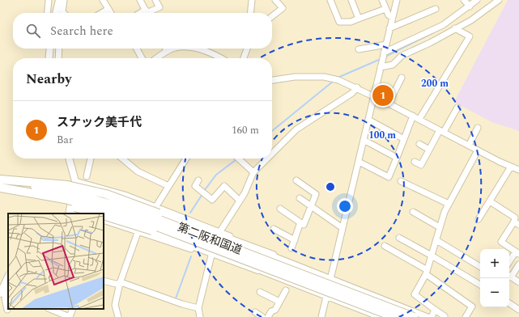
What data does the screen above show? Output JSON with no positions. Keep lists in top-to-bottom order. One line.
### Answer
{"streets":{"highway":["第二阪和国道"]},"page":{"search":"Search here","heading":"Nearby","pins":"1","list":[{"mark":"1","name":"スナック美千代","note":"Bar","value":"160 m"}],"map_buttons":["+","−"]},"rings":["200 m","100 m"]}
